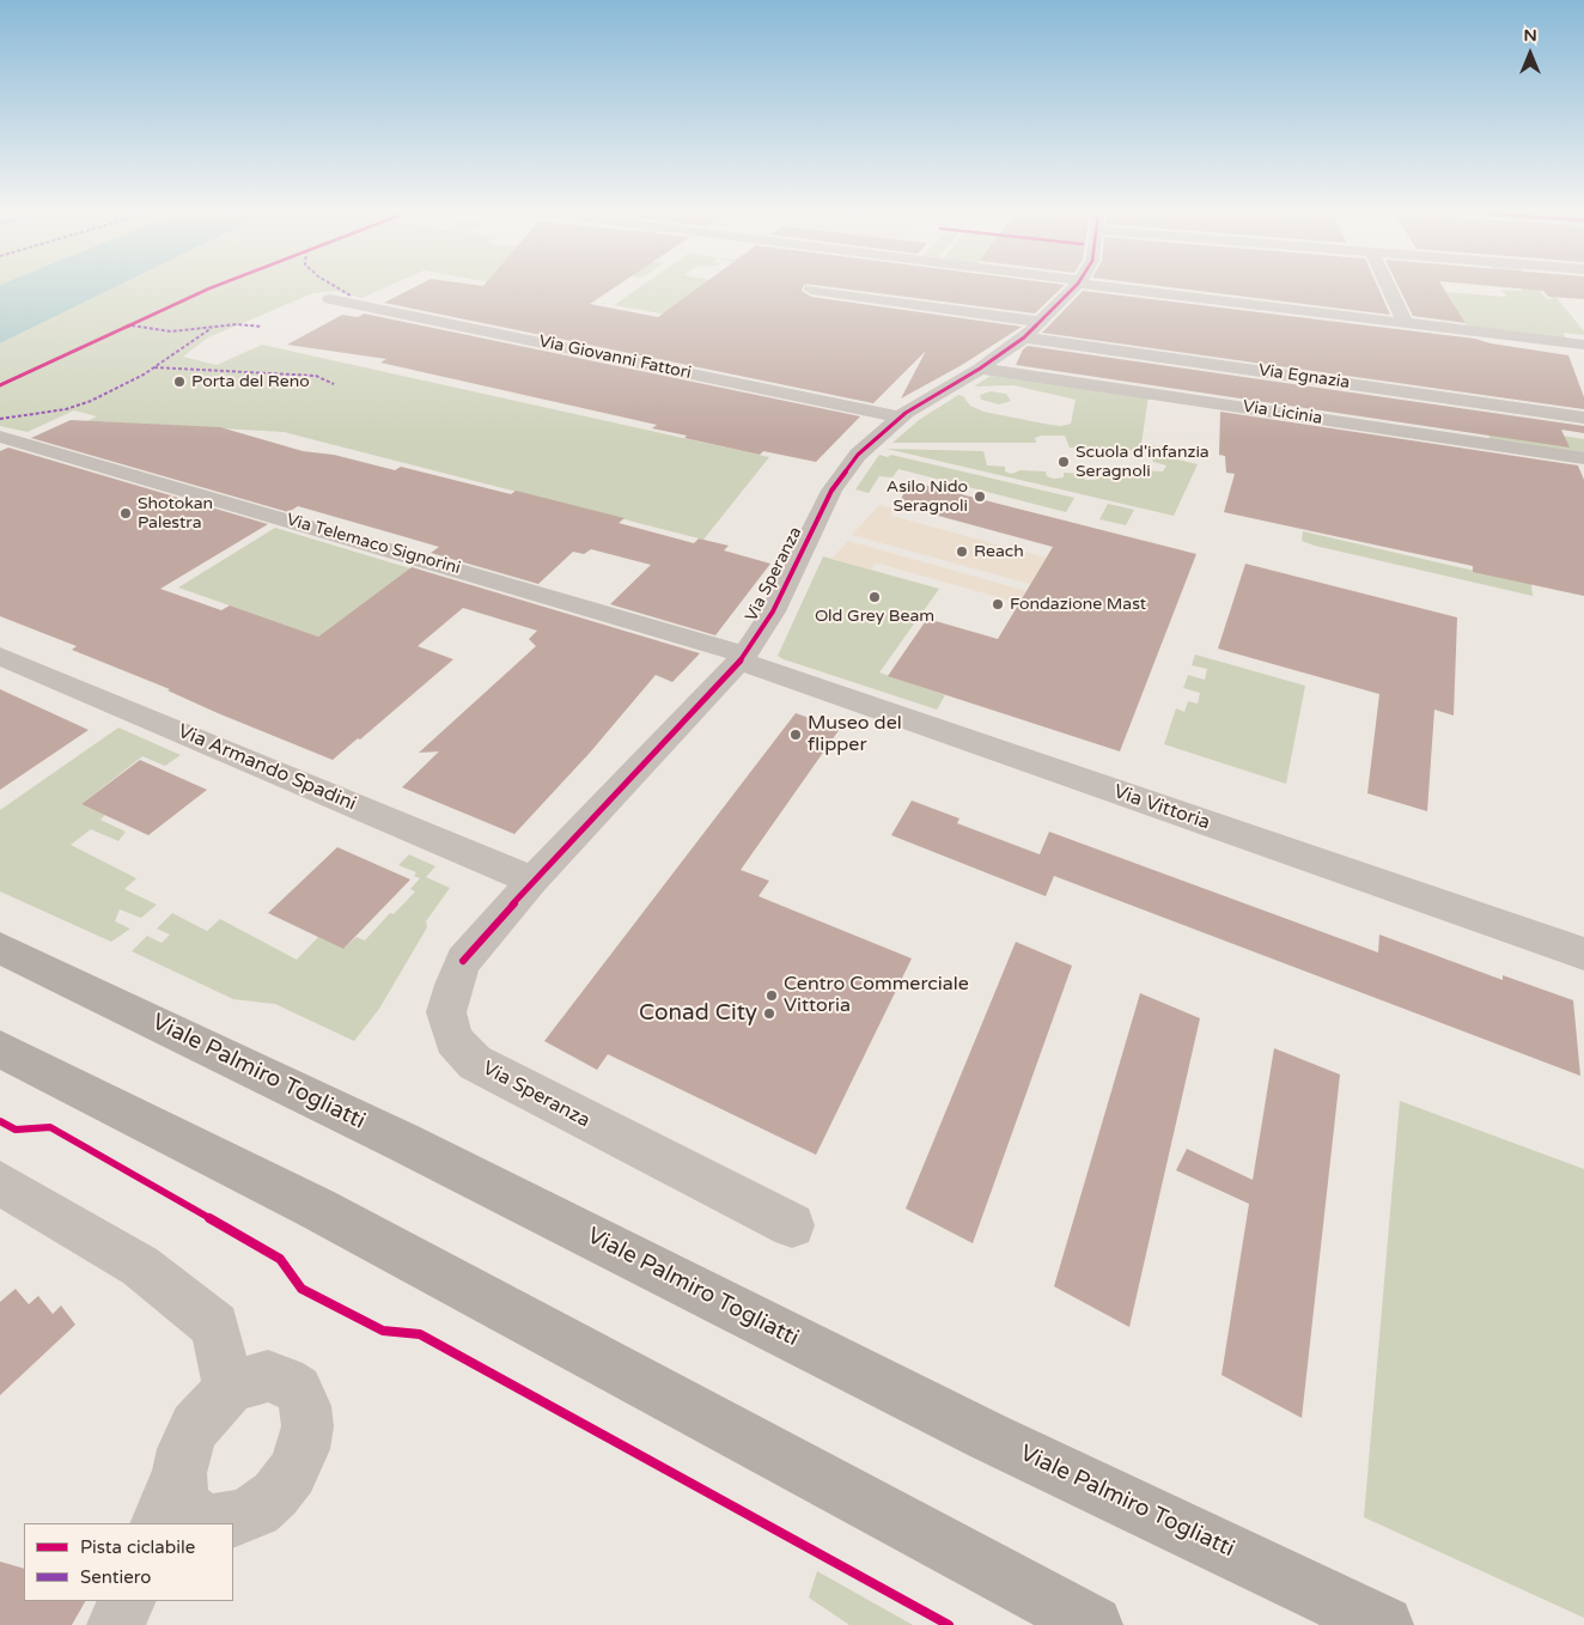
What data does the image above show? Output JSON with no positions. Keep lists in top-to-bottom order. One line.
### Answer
{"streets":{"main road":["Viale Palmiro Togliatti"],"street":["Via Giovanni Fattori","Via Egnazia","Via Licinia","Via Telemaco Signorini","Via Speranza","Via Armando Spadini","Via Vittoria"]},"crossings":[["Via Giovanni Fattori","Via Speranza"],["Via Egnazia","Via Speranza"],["Via Licinia","Via Speranza"],["Via Telemaco Signorini","Via Speranza"],["Via Telemaco Signorini","Via Vittoria"],["Via Speranza","Via Armando Spadini"],["Via Speranza","Via Vittoria"]],"places":["Porta del Reno","Scuola d'infanzia Seragnoli","Asilo Nido Seragnoli","Shotokan Palestra","Reach","Old Grey Beam","Fondazione Mast","Museo del flipper","Centro Commerciale Vittoria","Conad City"],"legend":["Pista ciclabile","Sentiero"],"north":"top"}
